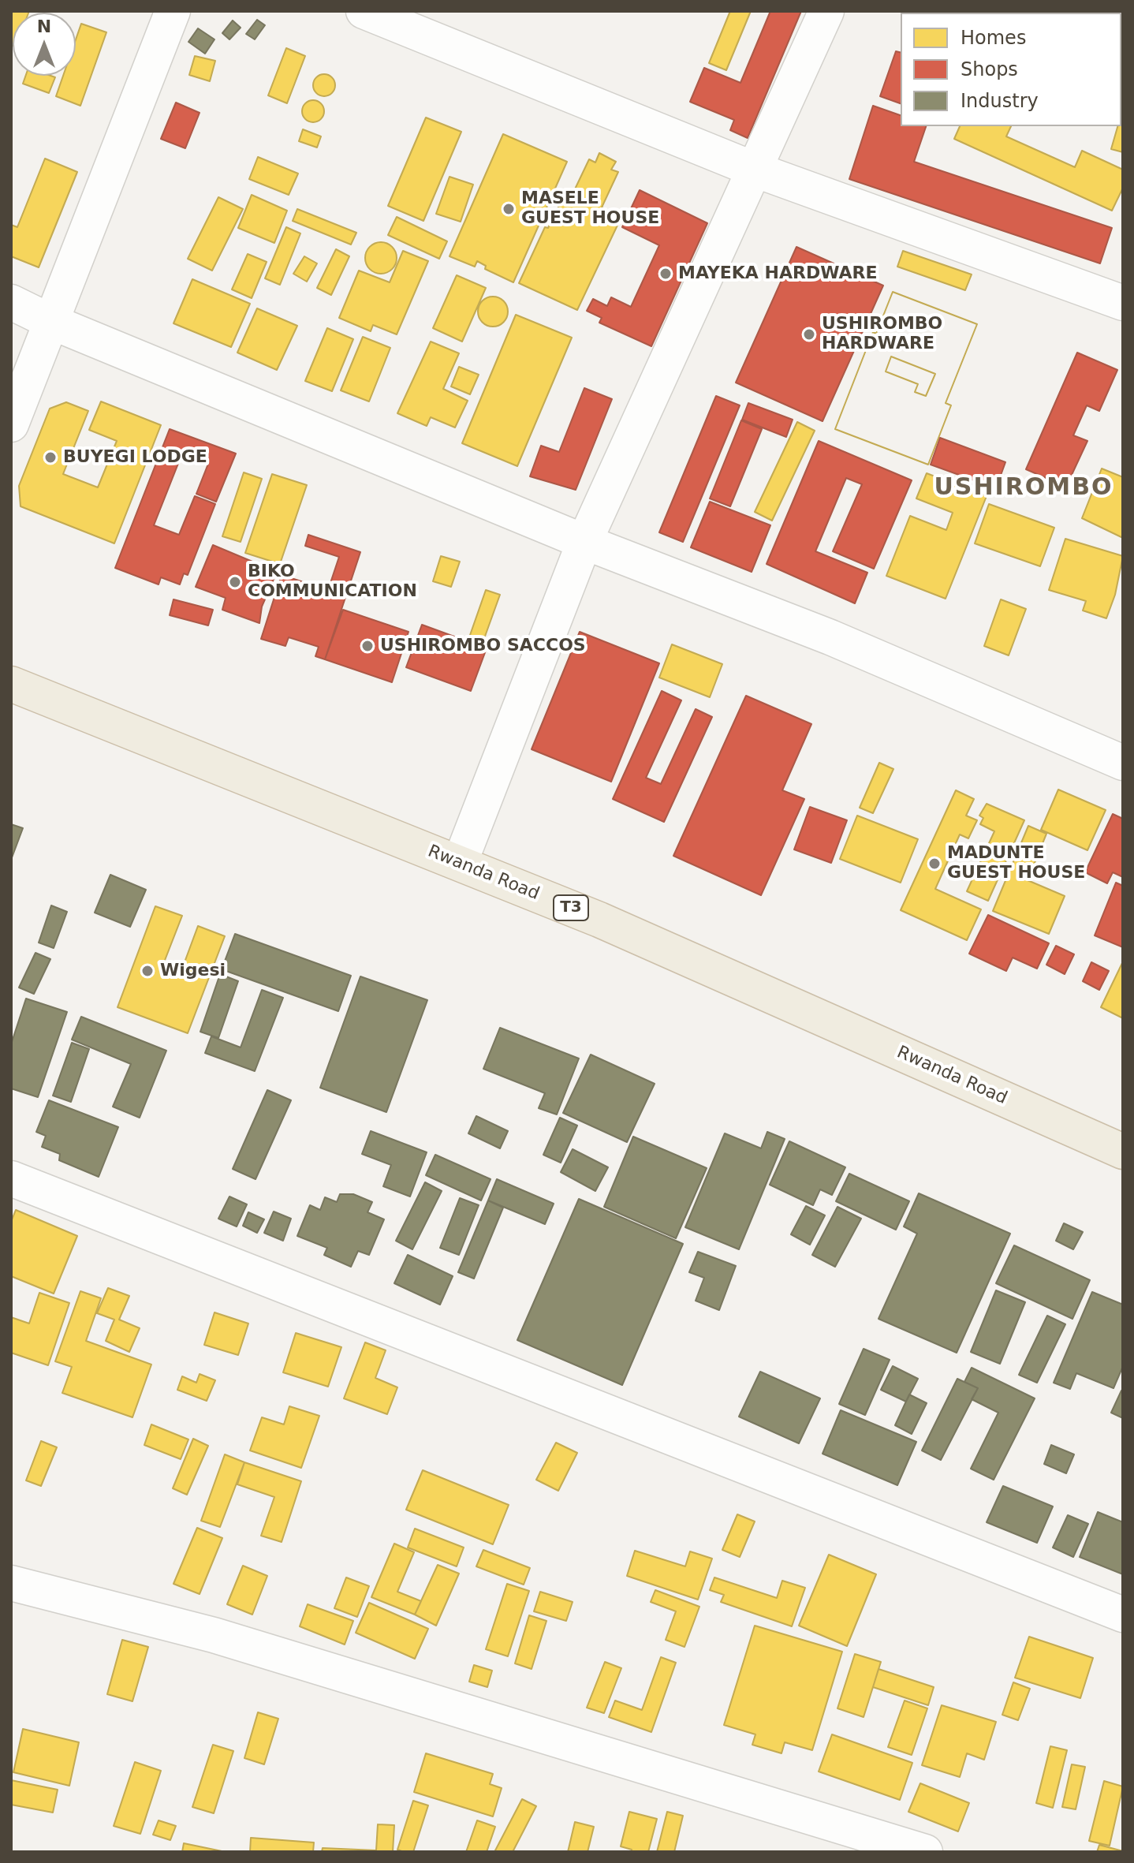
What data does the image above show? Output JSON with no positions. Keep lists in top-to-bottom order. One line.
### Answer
{"streets":{"highway":["Rwanda Road","T3"]},"districts":["USHIROMBO"],"places":["MASELE GUEST HOUSE","MAYEKA HARDWARE","USHIROMBO HARDWARE","BUYEGI LODGE","BIKO COMMUNICATION","USHIROMBO SACCOS","MADUNTE GUEST HOUSE","Wigesi"],"legend":["Homes","Shops","Industry"],"north":"top"}
